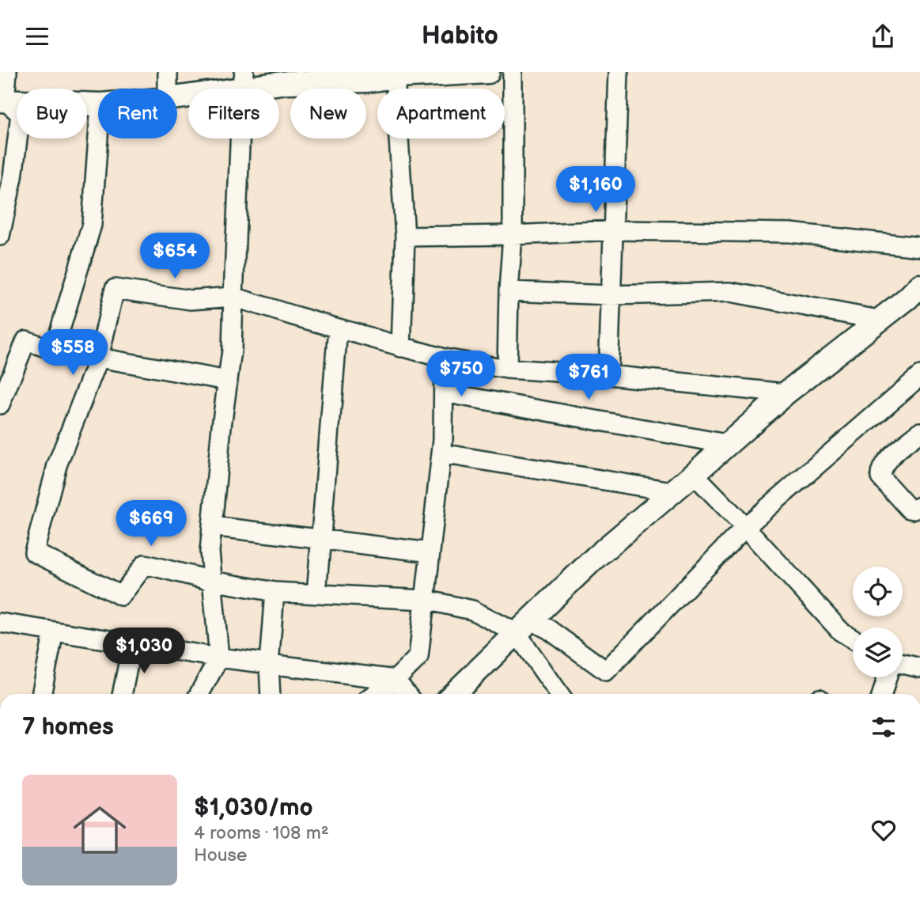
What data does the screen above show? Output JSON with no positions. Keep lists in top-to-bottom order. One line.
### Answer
{"page":{"header":"Habito","chip":["Buy","Rent","Filters","New","Apartment"],"price":["$1,160","$654","$558","$750","$761","$669","$1,030"],"heading":"7 homes","list":[{"name":"$1,030/mo","note":"4 rooms · 108 m² · House"}]}}
